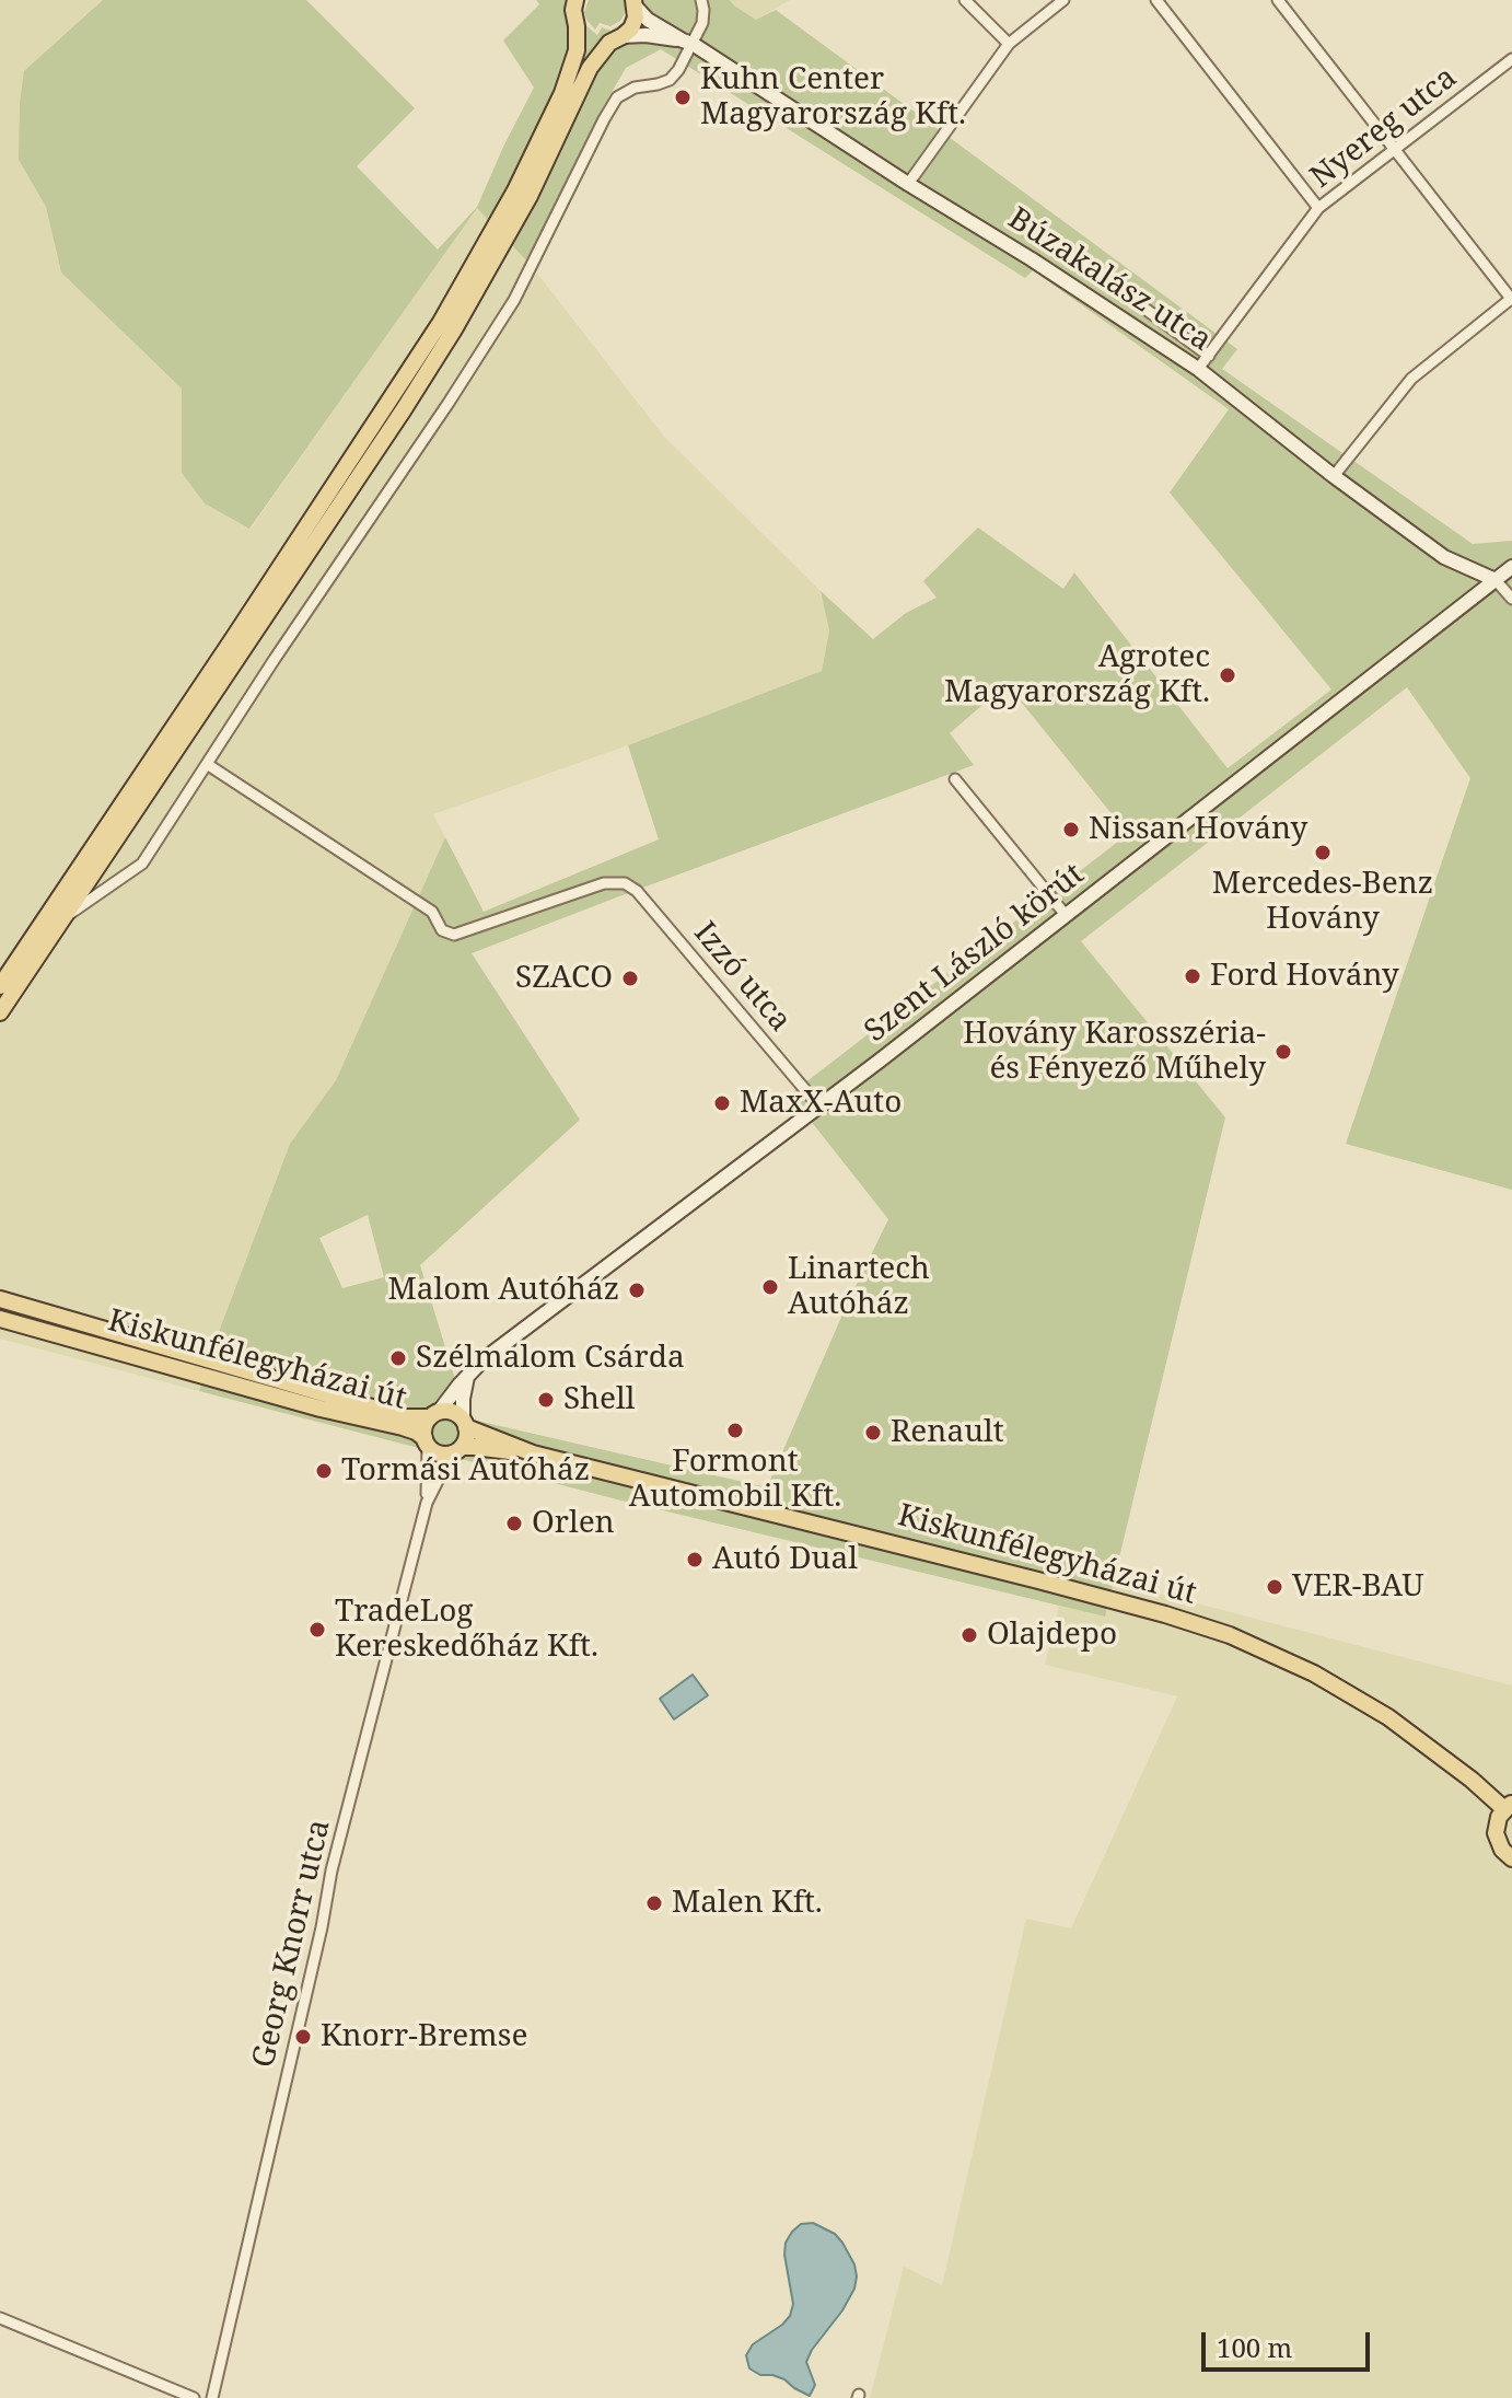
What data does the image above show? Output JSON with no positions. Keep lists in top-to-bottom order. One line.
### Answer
{"streets":{"main road":["Kiskunfélegyházai út"],"street":["Nyereg utca","Búzakalász utca","Szent László körút","Izzó utca","Georg Knorr utca"]},"crossings":[["Nyereg utca","Búzakalász utca"],["Búzakalász utca","Szent László körút"],["Szent László körút","Izzó utca"],["Szent László körút","Kiskunfélegyházai út"],["Szent László körút","Georg Knorr utca"],["Kiskunfélegyházai út","Georg Knorr utca"]],"places":["Kuhn Center Magyarország Kft.","Agrotec Magyarország Kft.","Nissan Hovány","Mercedes-Benz Hovány","Ford Hovány","SZACO","Hovány Karosszéria- és Fényező Műhely","MaxX-Auto","Linartech Autóház","Malom Autóház","Szélmalom Csárda","Shell","Formont Automobil Kft.","Renault","Tormási Autóház","Orlen","Autó Dual","VER-BAU","TradeLog Kereskedőház Kft.","Olajdepo","Malen Kft.","Knorr-Bremse"],"scale_bar":"100 m"}
